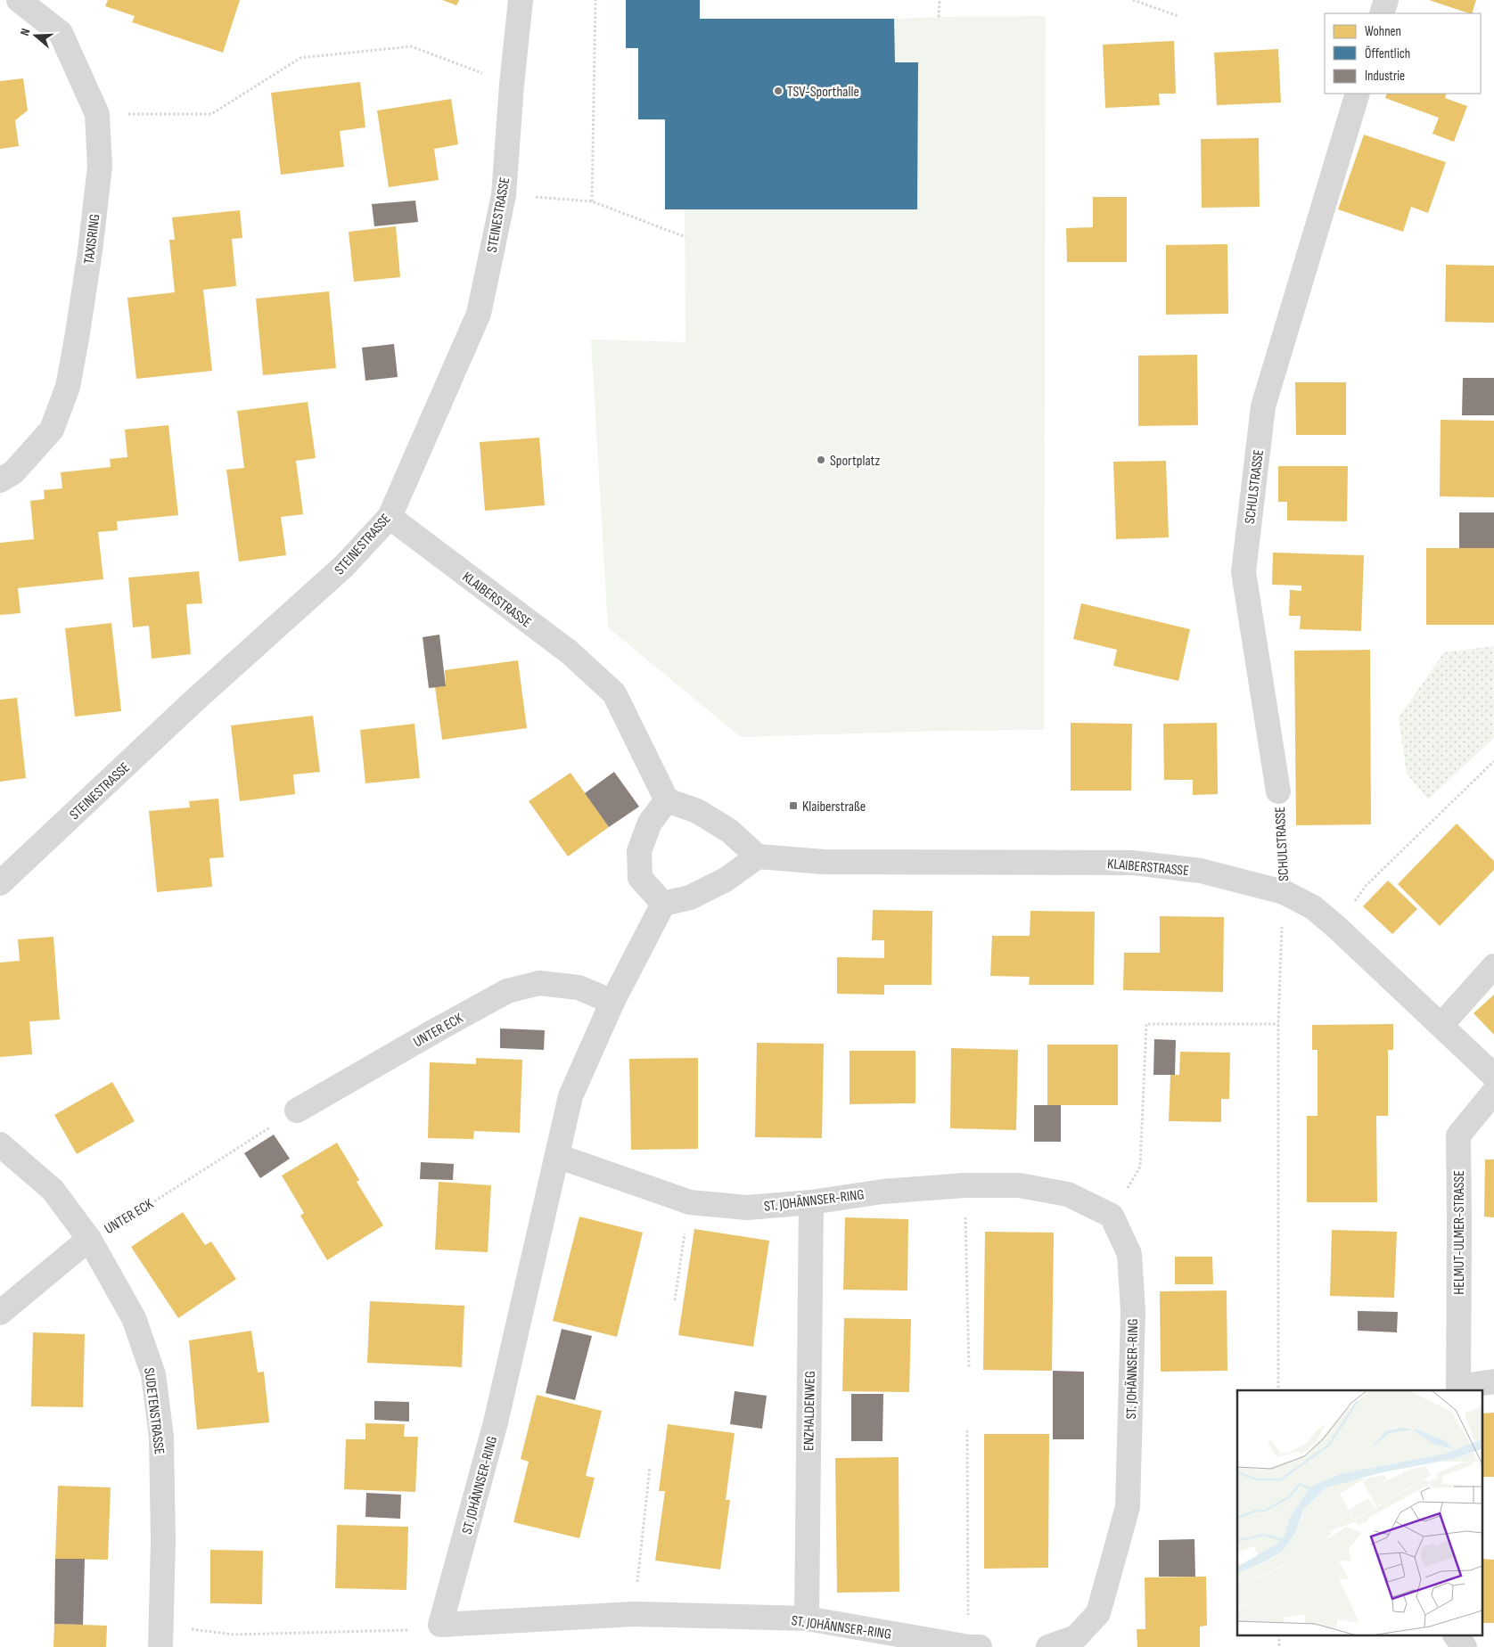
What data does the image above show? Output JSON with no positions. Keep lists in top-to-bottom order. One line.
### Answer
{"streets":{"street":["STEINESTRASSE","TAXISRING","SCHULSTRASSE","KLAIBERSTRASSE","UNTER ECK","ST. JOHÄNNSER-RING","HELMUT-ULMER-STRASSE","SUDETENSTRASSE","ENZHALDENWEG"]},"crossings":[["STEINESTRASSE","KLAIBERSTRASSE"],["SCHULSTRASSE","KLAIBERSTRASSE"],["UNTER ECK","ST. JOHÄNNSER-RING"],["UNTER ECK","SUDETENSTRASSE"],["ST. JOHÄNNSER-RING","ENZHALDENWEG"]],"places":{"other":["TSV-Sporthalle","Sportplatz"],"transit":["Klaiberstraße"]},"legend":["Wohnen","Öffentlich","Industrie"],"north":"left"}
